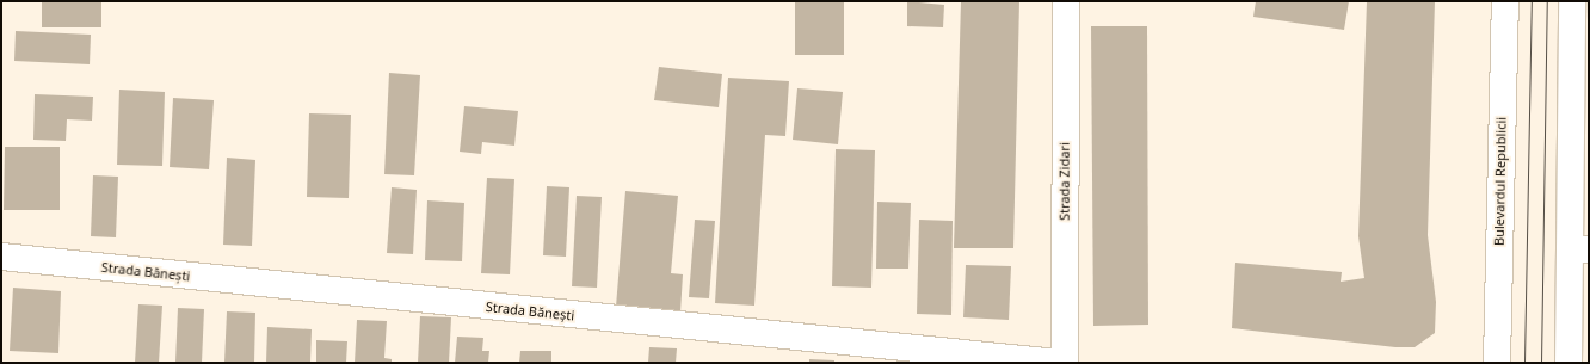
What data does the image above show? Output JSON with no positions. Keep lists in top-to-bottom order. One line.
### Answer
{"streets":{"street":["Strada Zidari","Bulevardul Republicii","Strada Bănești"]}}
